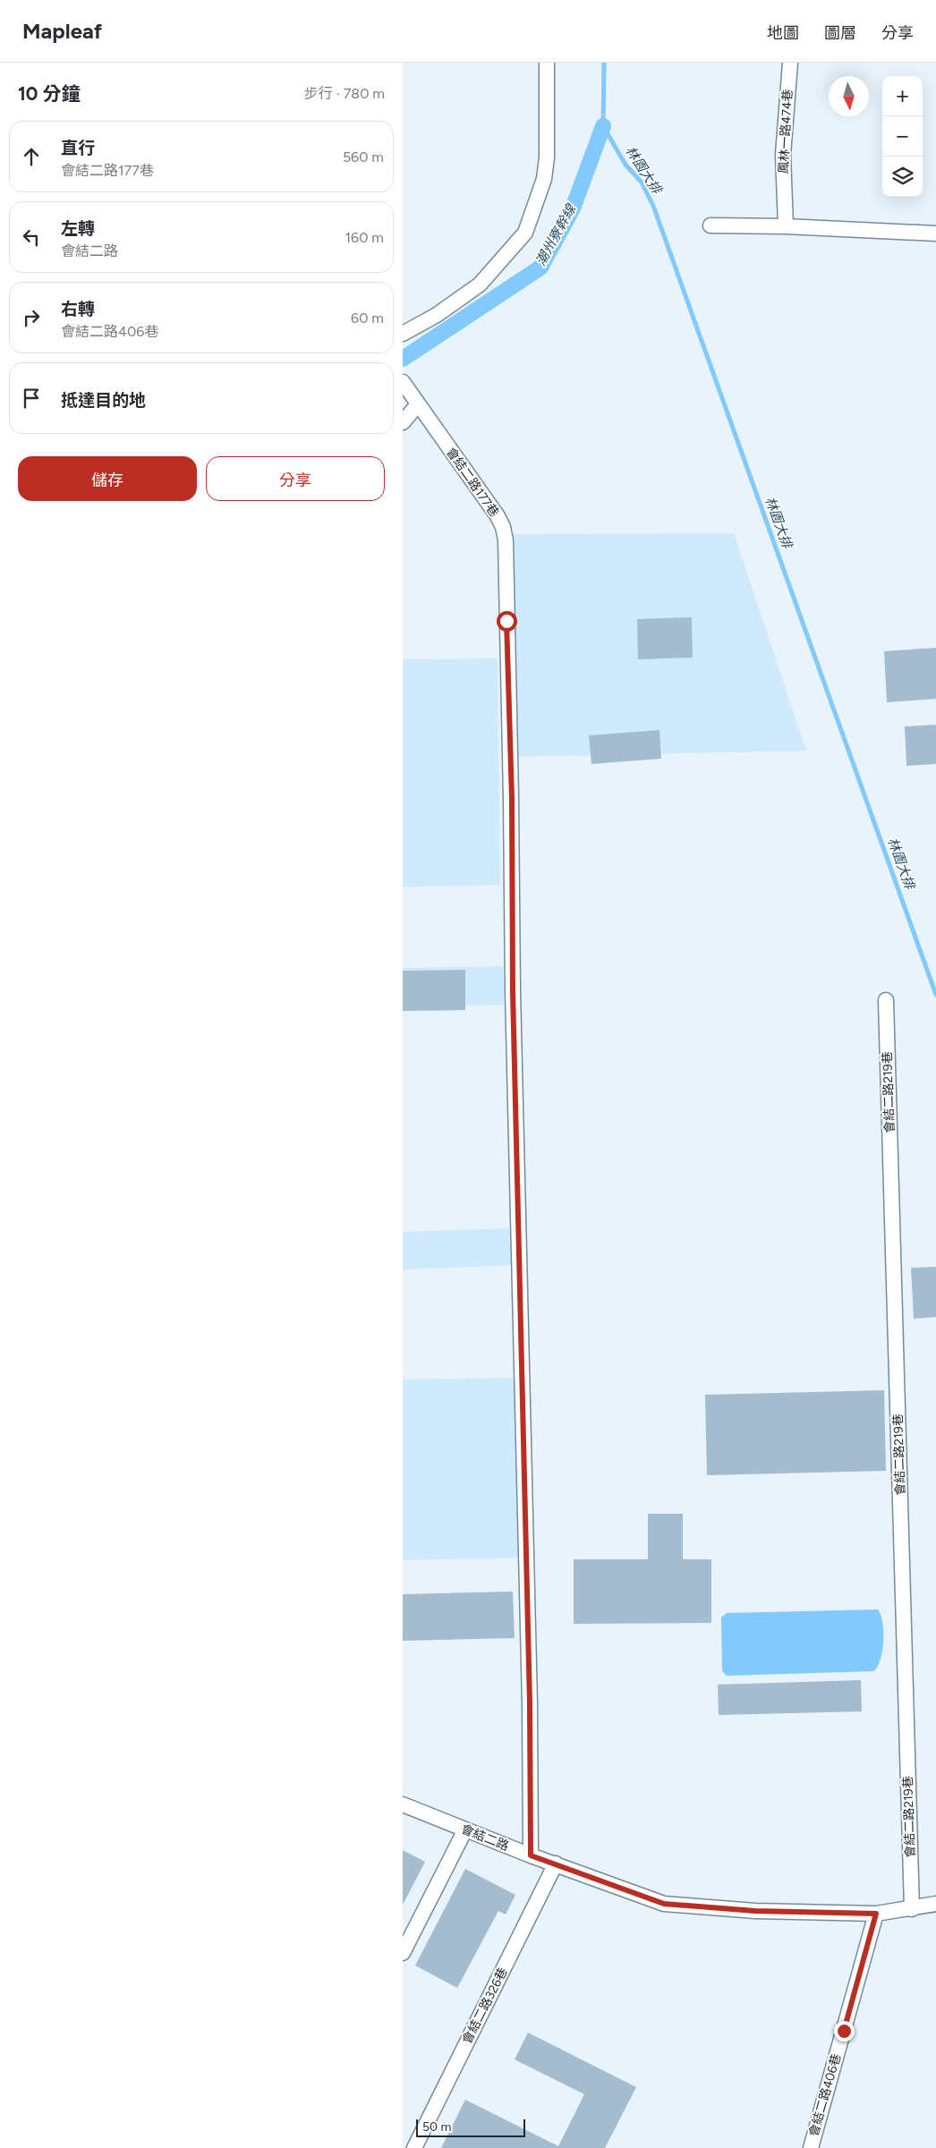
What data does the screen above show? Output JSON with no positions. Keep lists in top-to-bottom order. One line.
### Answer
{"streets":{"street":["鳳林一路474巷","會結二路177巷","會結二路219巷","會結二路","會結二路326巷","會結二路406巷"]},"crossings":[["會結二路177巷","會結二路"],["會結二路219巷","會結二路"],["會結二路","會結二路326巷"],["會結二路","會結二路406巷"]],"water":["林園大排","潮州寮幹線"],"scale_bar":"50 m","north":"bottom","page":{"header":"Mapleaf","nav":["地圖","圖層","分享"],"heading":["10 分鐘","步行 · 780 m"],"map_buttons":["+","−"],"list":[["直行","會結二路177巷","560 m"],["左轉","會結二路","160 m"],["右轉","會結二路406巷","60 m"],"抵達目的地"],"buttons":["儲存","分享"],"scale":"50 m"}}
